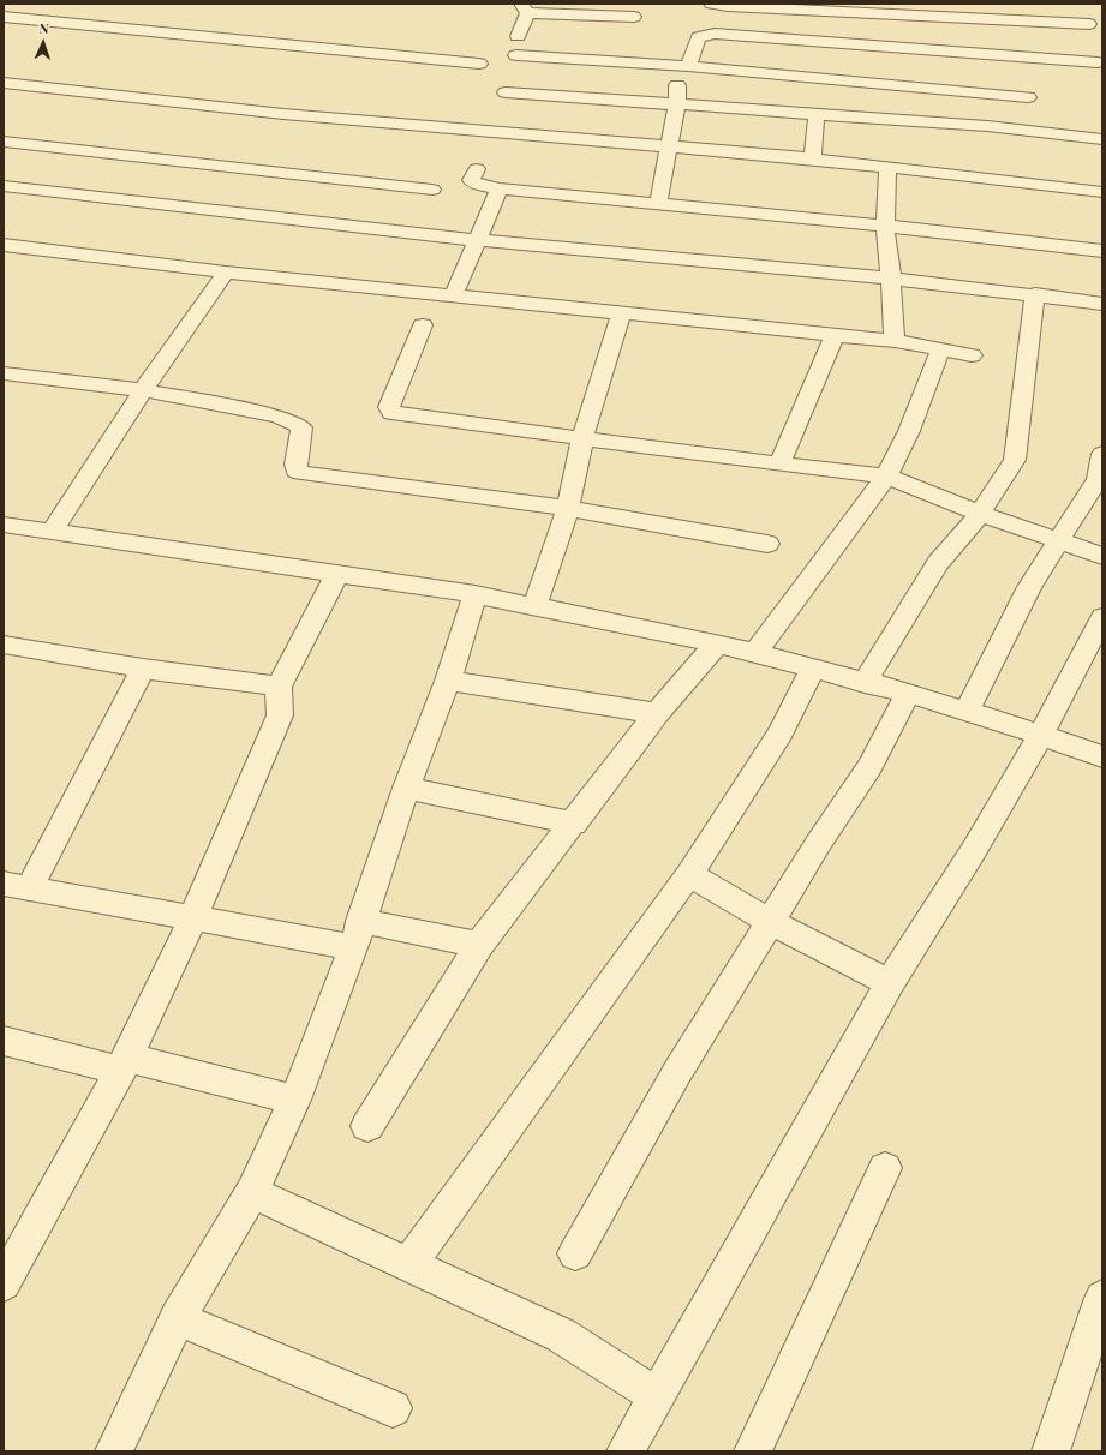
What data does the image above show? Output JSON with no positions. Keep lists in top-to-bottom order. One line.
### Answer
{"north":"top"}
